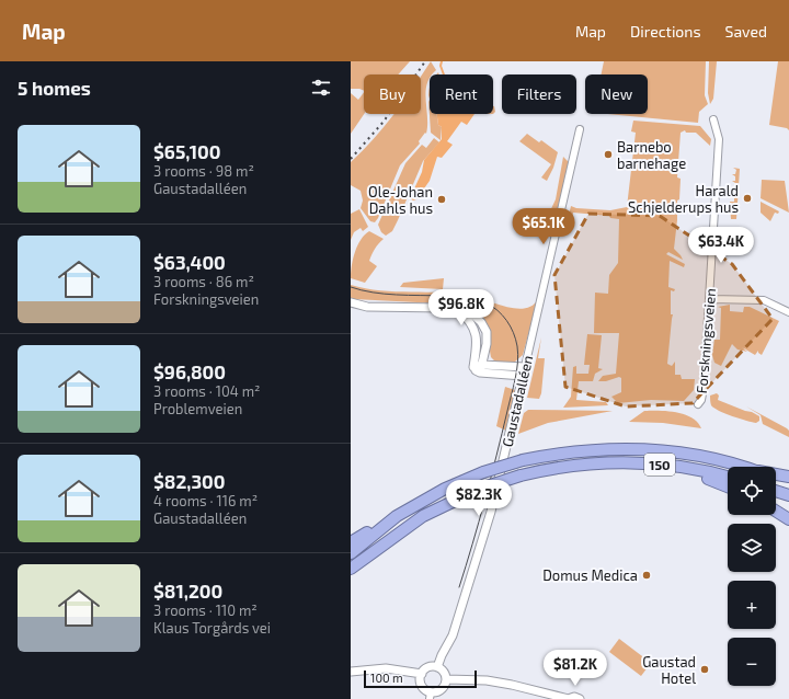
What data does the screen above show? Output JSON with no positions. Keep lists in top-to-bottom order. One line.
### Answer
{"streets":{"highway":["150"],"street":["Forskningsveien","Gaustadalléen"]},"places":["Barnebo barnehage","Harald Schjelderups hus","Ole-Johan Dahls hus","Domus Medica","Gaustad Hotel"],"scale_bar":"100 m","page":{"header":"Map","nav":["Map","Directions","Saved"],"heading":"5 homes","chip":["Buy","Rent","Filters","New"],"list":[{"name":"$65,100","note":"3 rooms · 98 m² · Gaustadalléen"},{"name":"$63,400","note":"3 rooms · 86 m² · Forskningsveien"},{"name":"$96,800","note":"3 rooms · 104 m² · Problemveien"},{"name":"$82,300","note":"4 rooms · 116 m² · Gaustadalléen"},{"name":"$81,200","note":"3 rooms · 110 m² · Klaus Torgårds vei"}],"price":["$65.1K","$63.4K","$96.8K","$82.3K","$81.2K"],"map_buttons":["+","−"],"scale":"100 m"}}
